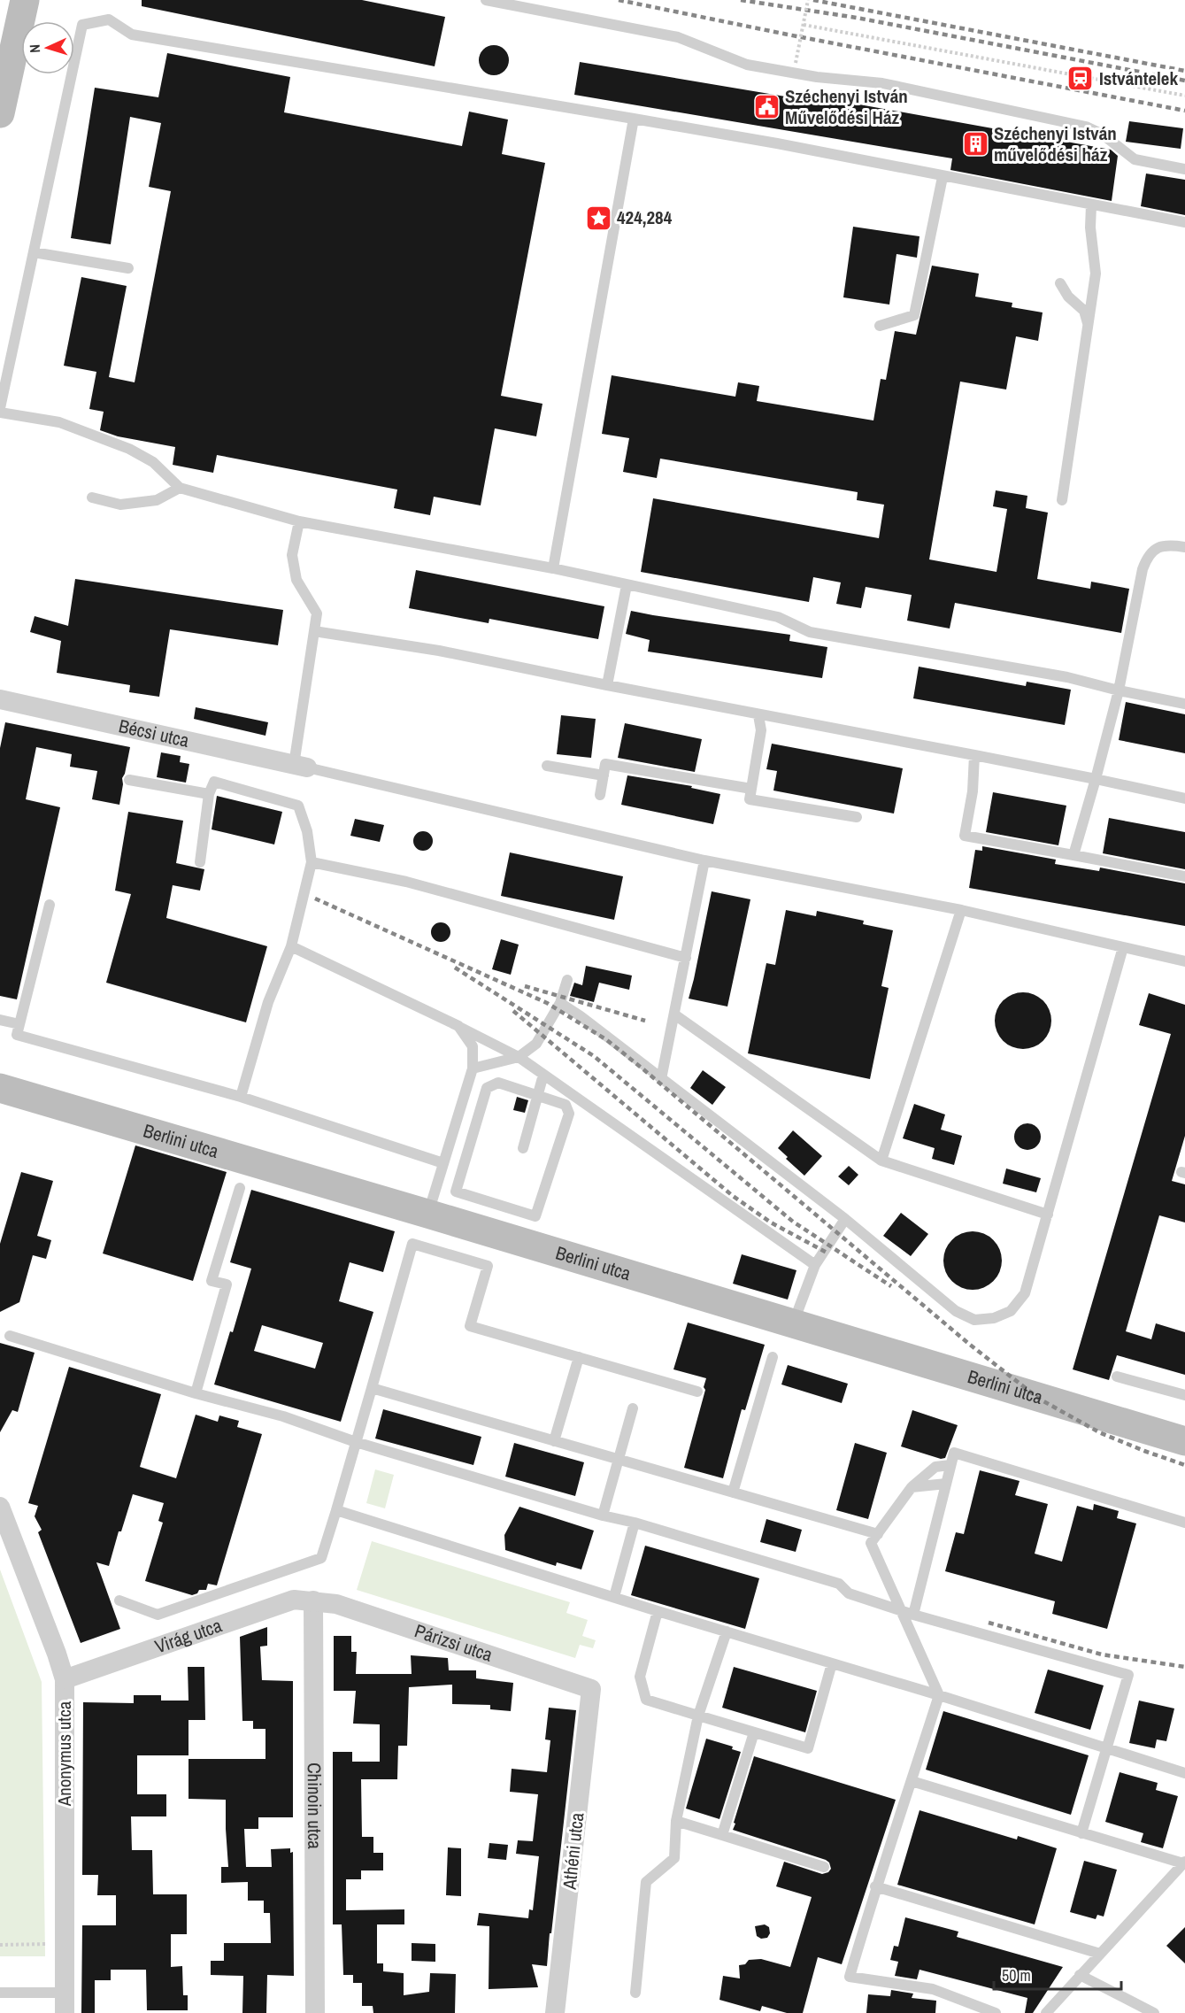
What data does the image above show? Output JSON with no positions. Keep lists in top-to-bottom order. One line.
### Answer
{"streets":{"street":["Bécsi utca","Berlini utca","Virág utca","Párizsi utca","Anonymus utca","Chinoin utca","Athéni utca"]},"crossings":[["Virág utca","Párizsi utca"],["Virág utca","Anonymus utca"],["Virág utca","Chinoin utca"],["Párizsi utca","Chinoin utca"],["Párizsi utca","Athéni utca"]],"places":{"station":["Istvántelek"],"public building":["Széchenyi István Művelődési Ház"],"building":["Széchenyi István művelődési ház"],"place":["424,284"]},"scale_bar":"50 m","north":"left"}
